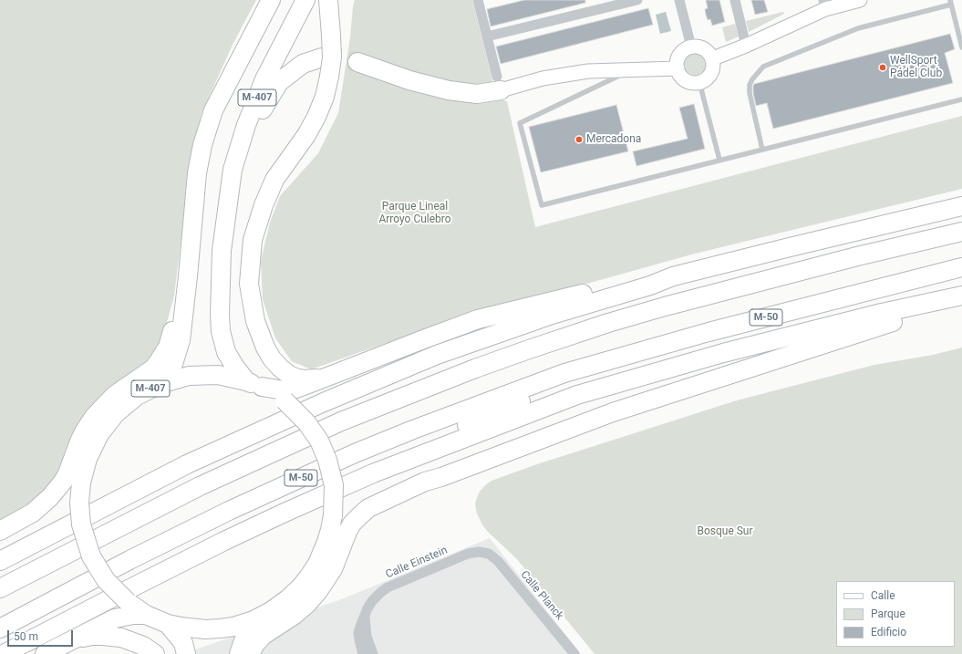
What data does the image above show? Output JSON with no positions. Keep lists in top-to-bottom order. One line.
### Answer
{"streets":{"highway":["M-407","M-50"],"street":["Calle Einstein","Calle Planck"]},"crossings":[["Calle Einstein","Calle Planck"]],"parks":["Parque Lineal Arroyo Culebro","Bosque Sur"],"places":["WellSport Pádel Club","Mercadona"],"legend":["Calle","Parque","Edificio"],"scale_bar":"50 m"}
